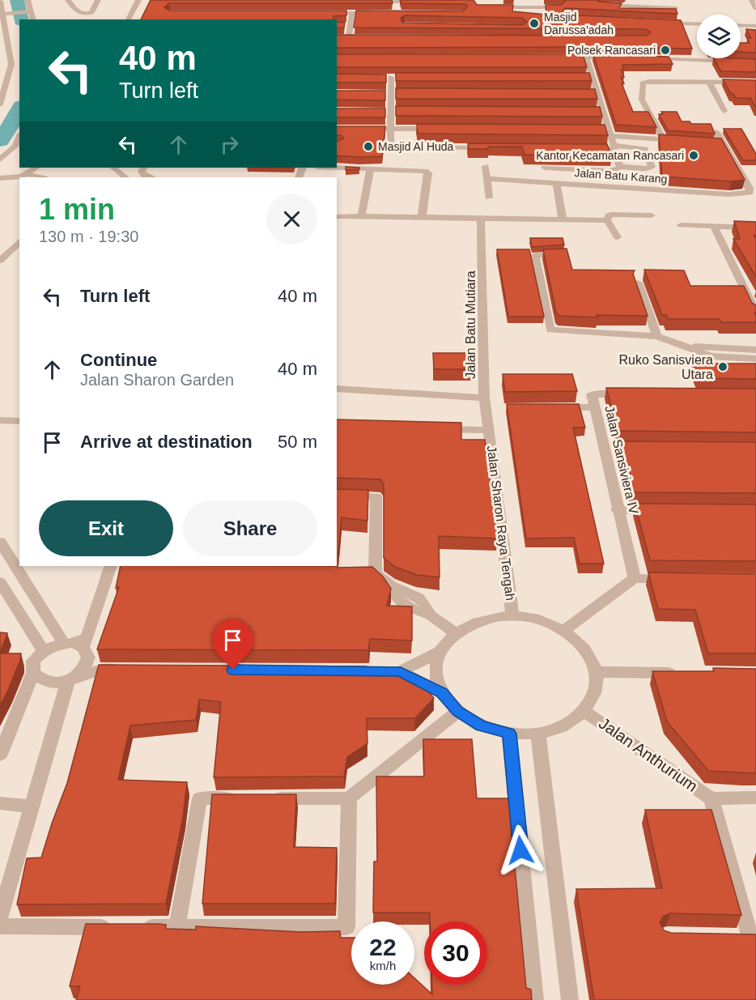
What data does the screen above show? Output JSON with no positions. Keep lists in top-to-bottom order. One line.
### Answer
{"streets":{"street":["Jalan Batu Karang","Jalan Batu Mutiara","Jalan Sansiviera IV","Jalan Sharon Raya Tengah","Jalan Anthurium"]},"crossings":[["Jalan Batu Mutiara","Jalan Sharon Raya Tengah"],["Jalan Sharon Raya Tengah","Jalan Anthurium"]],"places":["Masjid Darussa'adah","Polsek Rancasari","Masjid Al Huda","Kantor Kecamatan Rancasari","Ruko Sanisviera Utara"],"page":{"turn":["40 m","Turn left"],"heading":["1 min","130 m · 19:30"],"list":[{"name":"Turn left","value":"40 m"},{"name":"Continue","note":"Jalan Sharon Garden","value":"40 m"},{"name":"Arrive at destination","value":"50 m"}],"buttons":["Exit","Share"],"speed":"22 km/h","limit":"30"}}
